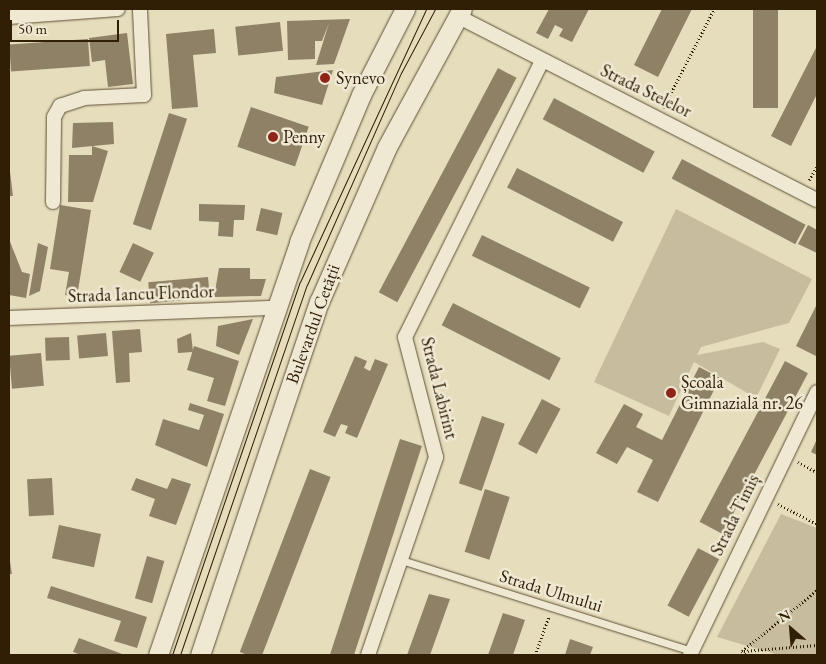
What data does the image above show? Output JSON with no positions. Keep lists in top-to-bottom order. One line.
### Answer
{"streets":{"main road":["Bulevardul Cetății"],"street":["Strada Stelelor","Strada Iancu Flondor","Strada Labirint","Strada Timiș"],"lane":["Strada Ulmului"]},"crossings":[["Strada Stelelor","Bulevardul Cetății"],["Strada Stelelor","Strada Labirint"],["Strada Labirint","Strada Ulmului"],["Strada Timiș","Strada Ulmului"]],"places":["Synevo","Penny","Școala Gimnazială nr. 26"],"scale_bar":"50 m","north":"top left"}
